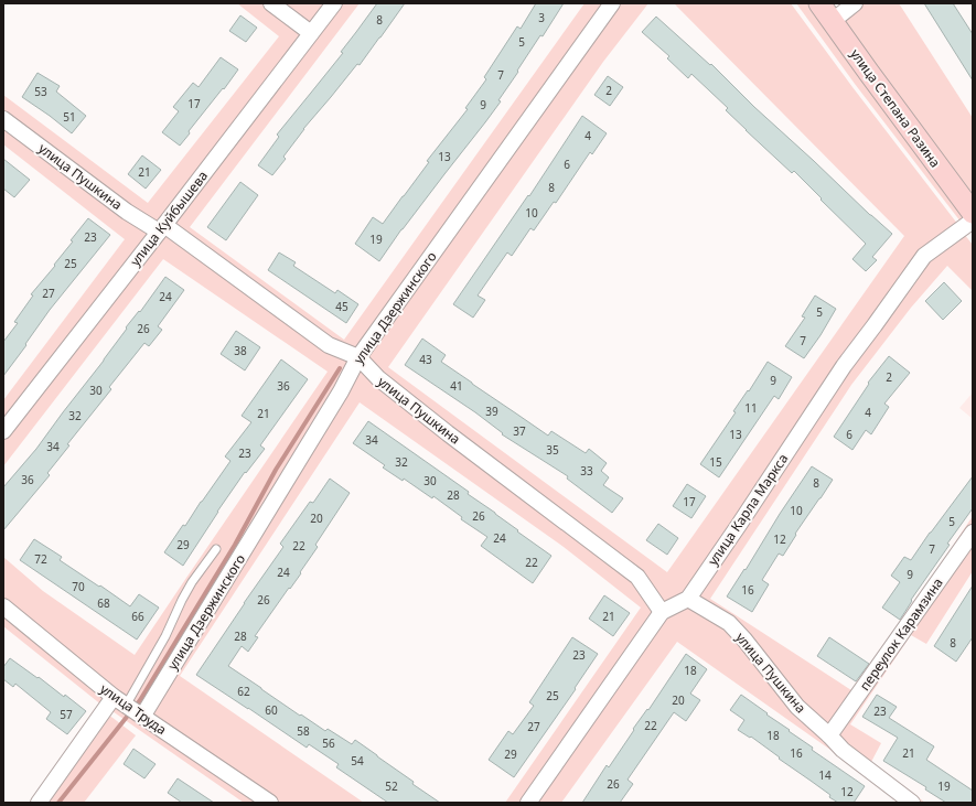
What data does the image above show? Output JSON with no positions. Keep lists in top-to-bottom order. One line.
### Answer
{"streets":{"main road":["улица Степана Разина"],"street":["улица Пушкина","улица Куйбышева","улица Дзержинского","улица Карла Маркса","переулок Карамзина","улица Труда"]},"crossings":[["улица Пушкина","улица Куйбышева"],["улица Пушкина","улица Дзержинского"],["улица Пушкина","улица Карла Маркса"],["улица Пушкина","переулок Карамзина"],["улица Дзержинского","улица Труда"]],"house_numbers":["3","8","5","7","2","53","17","9","51","4","13","6","21","8","10","23","19","25","27","24","45","5","26","7","38","43","2","9","36","41","30","11","39","4","21","32","37","13","6","34","34","35","23","32","15","33","36","30","8","28","17","10","26","20","5","24","12","29","22","7","72","22","24","9","70","16","26","68","66","21","28","8","23","18","62","25","20","60","23","57","22","27","58","18","56","16","21","29","54","14","26","52","19","12"]}
